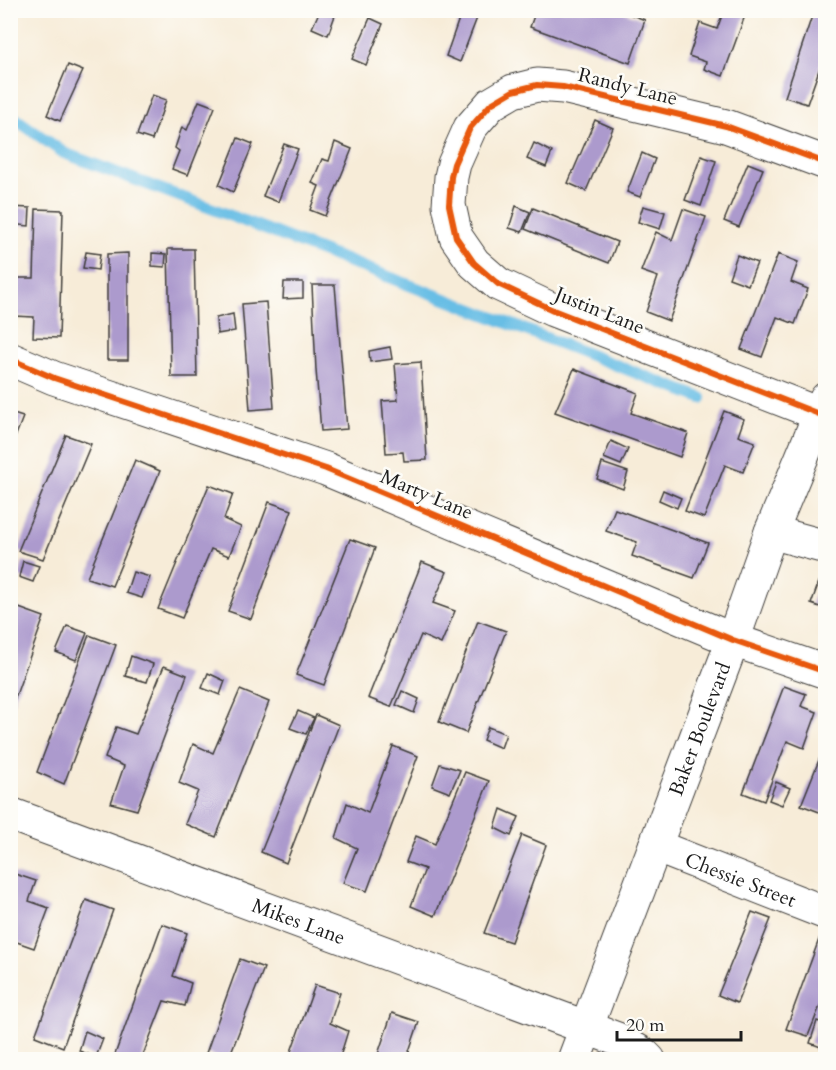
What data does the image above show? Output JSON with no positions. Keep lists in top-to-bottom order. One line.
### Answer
{"streets":{"street":["Randy Lane","Justin Lane","Marty Lane","Baker Boulevard","Chessie Street","Mikes Lane"]},"crossings":[["Randy Lane","Justin Lane"],["Justin Lane","Baker Boulevard"],["Marty Lane","Baker Boulevard"],["Baker Boulevard","Chessie Street"],["Baker Boulevard","Mikes Lane"]],"scale_bar":"20 m"}
